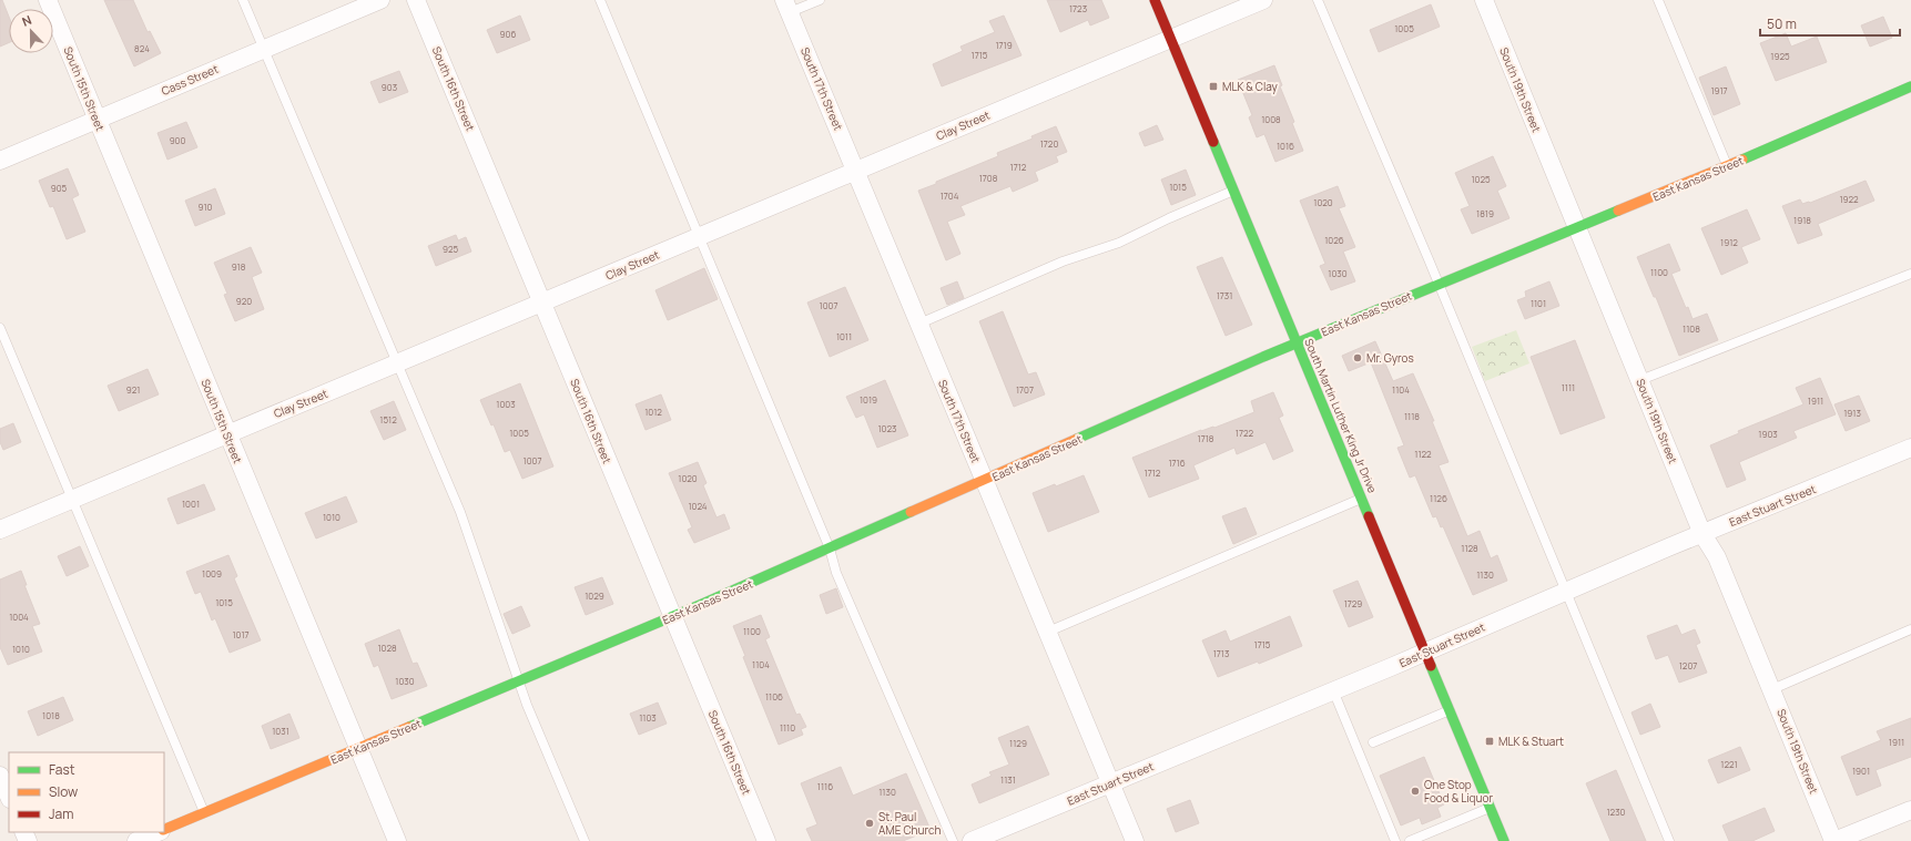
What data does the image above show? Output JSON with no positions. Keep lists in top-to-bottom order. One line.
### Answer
{"streets":{"street":["Cass Street","South 15th Street","South 16th Street","South 17th Street","South 19th Street","Clay Street","East Kansas Street","South Martin Luther King Jr Drive","East Stuart Street"]},"crossings":[["Cass Street","South 15th Street"],["South 15th Street","Clay Street"],["South 15th Street","East Kansas Street"],["South 16th Street","Clay Street"],["South 16th Street","East Kansas Street"],["South 17th Street","Clay Street"],["South 17th Street","East Kansas Street"],["South 17th Street","East Stuart Street"],["South 19th Street","East Kansas Street"],["South 19th Street","East Stuart Street"],["Clay Street","South Martin Luther King Jr Drive"],["East Kansas Street","South Martin Luther King Jr Drive"],["South Martin Luther King Jr Drive","East Stuart Street"]],"places":{"transit":["MLK & Clay","MLK & Stuart"],"other":["Mr. Gyros","One Stop Food & Liquor","St. Paul AME Church"]},"house_numbers":["1723","1005","906","1719","824","1715","1925","903","1917","1008","900","1720","1016","1712","1708","1025","1015","905","1704","1922","1020","910","1819","1918","1026","1912","925","918","1100","1030","1731","920","1101","1007","1108","1011","1111","921","1707","1104","1019","1911","1003","1012","1913","1118","1512","1023","1005","1722","1903","1718","1122","1007","1716","1712","1020","1126","1001","1024","1010","1128","1009","1130","1029","1015","1729","1004","1100","1017","1715","1028","1010","1713","1104","1207","1030","1106","1018","1103","1110","1031","1911","1129","1221","1901","1131","1116","1130","1230"],"legend":["Fast","Slow","Jam"],"scale_bar":"50 m","north":"top"}
